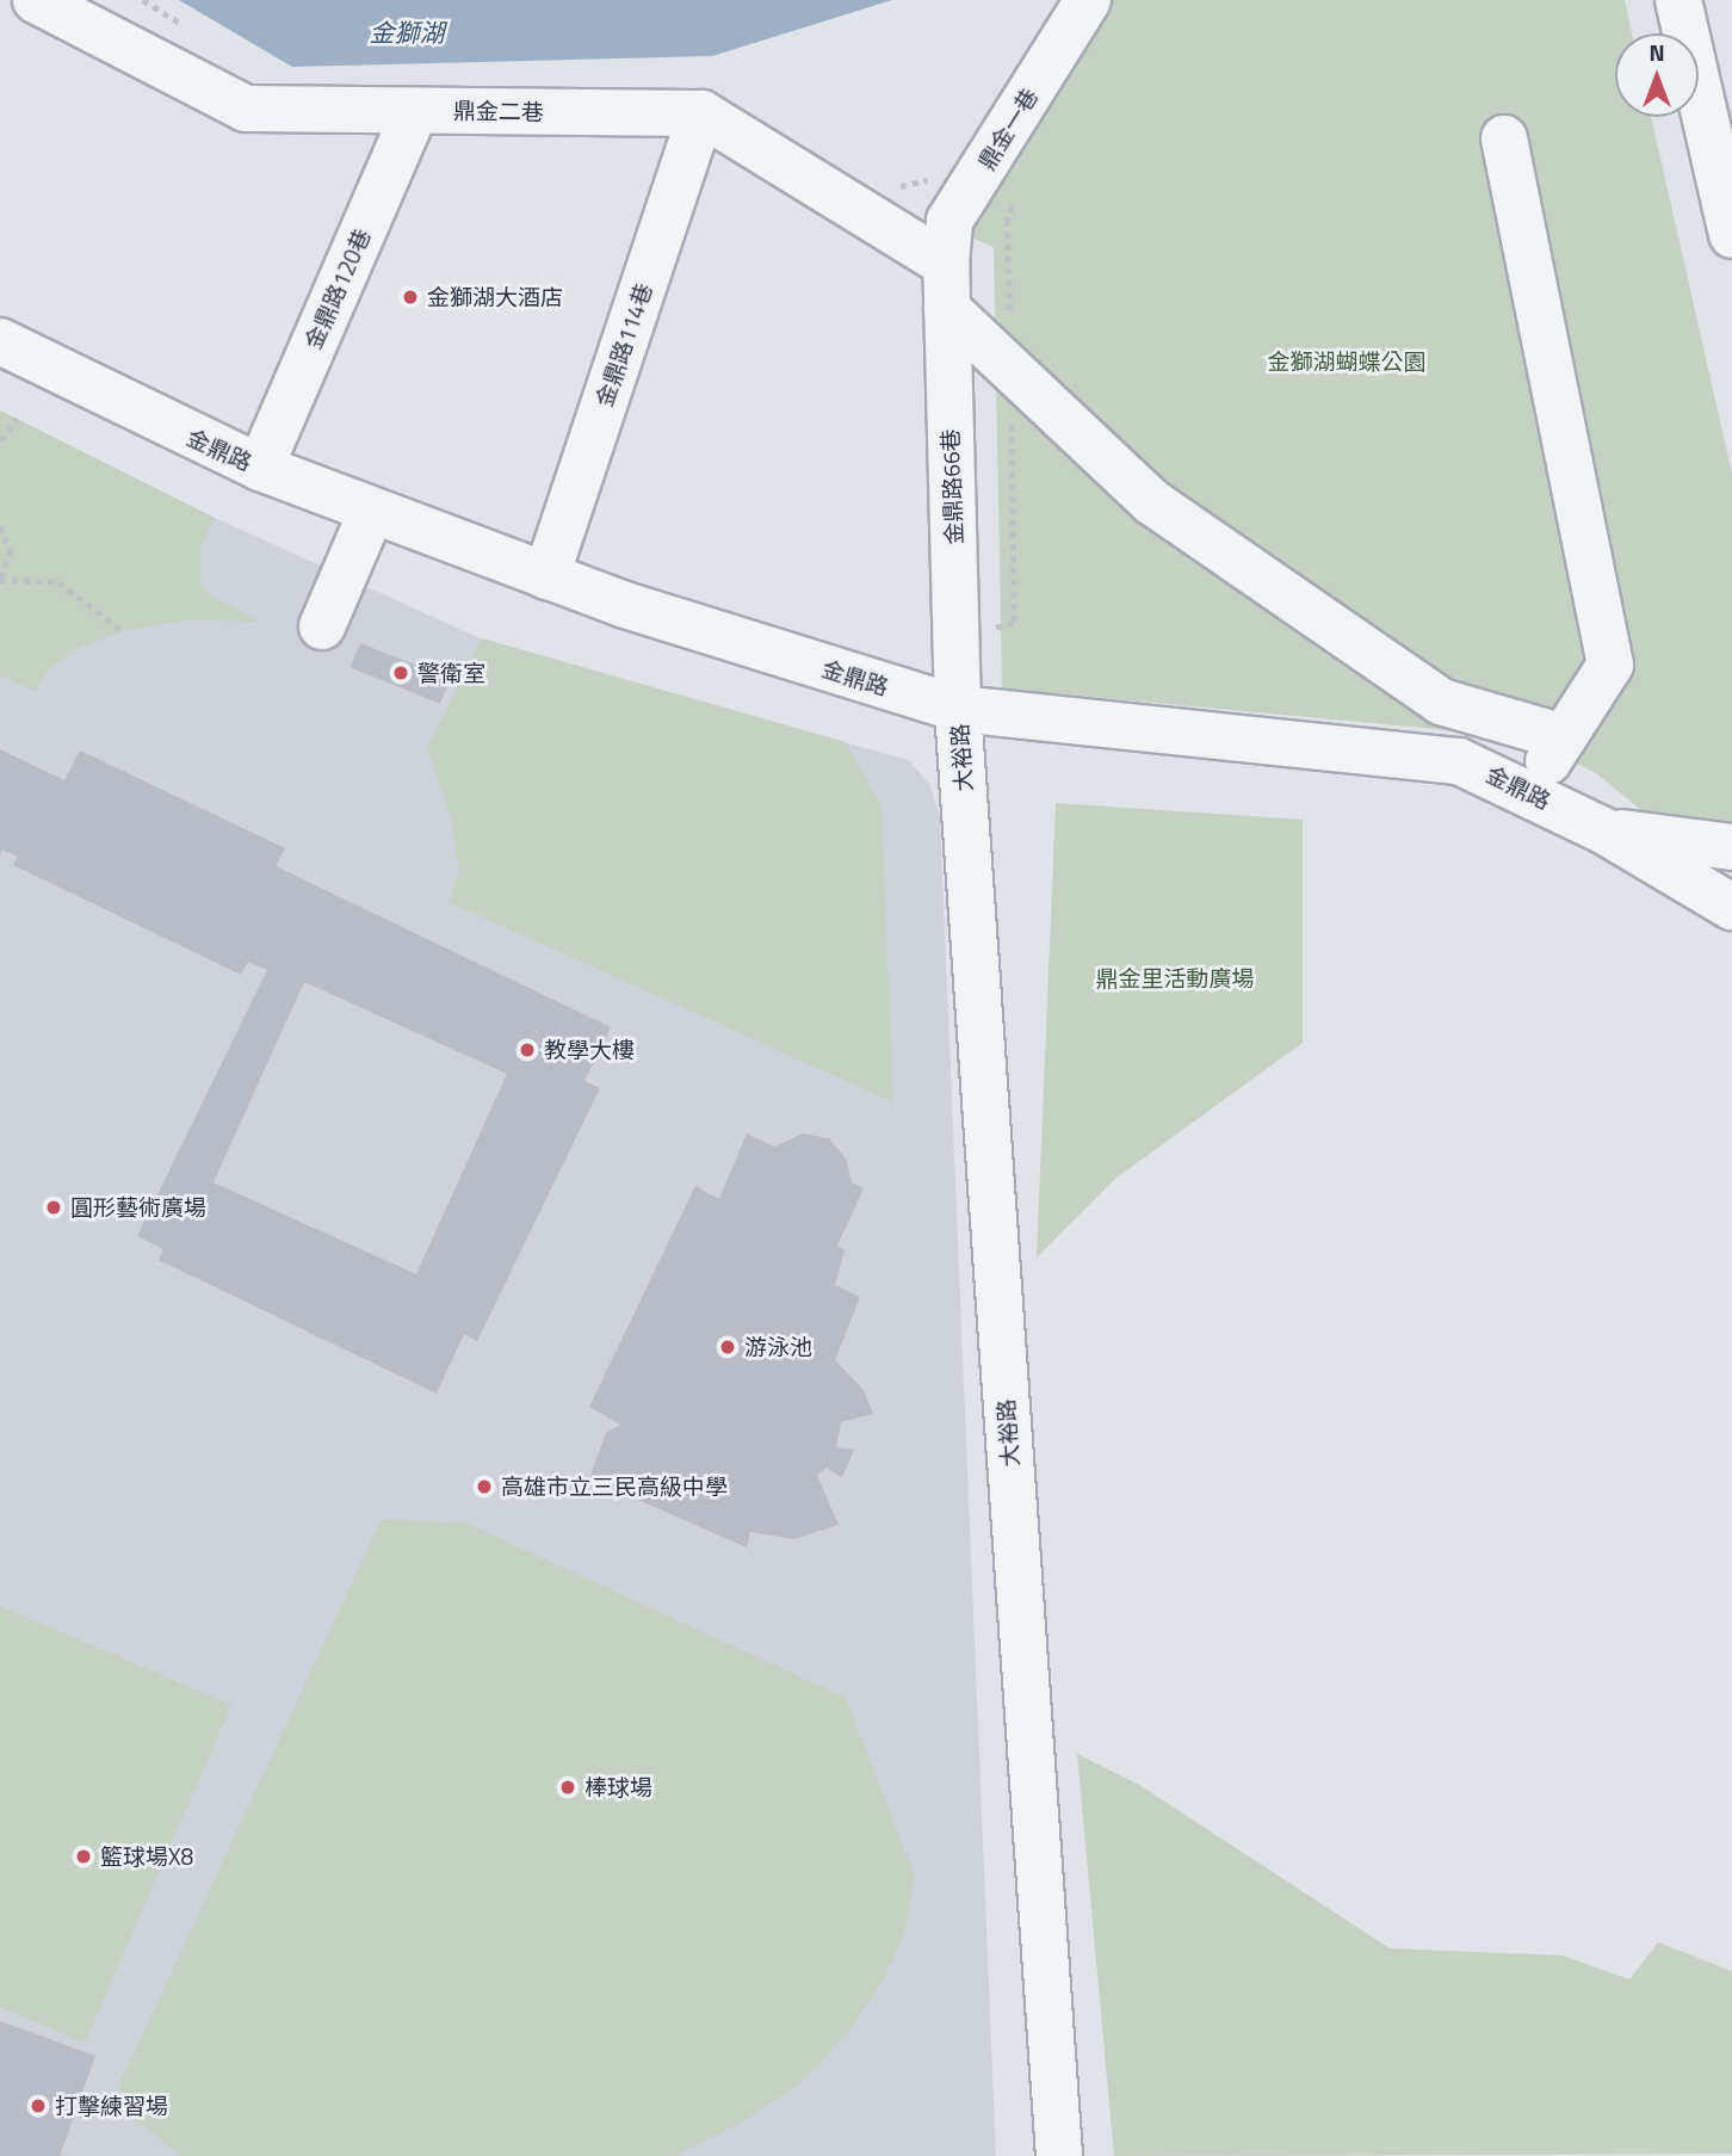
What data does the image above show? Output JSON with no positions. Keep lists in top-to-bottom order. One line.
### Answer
{"streets":{"street":["鼎金二巷","鼎金一巷","金鼎路120巷","金鼎路114巷","金鼎路","金鼎路66巷","大裕路"]},"crossings":[["鼎金二巷","金鼎路120巷"],["鼎金二巷","金鼎路114巷"],["鼎金一巷","金鼎路66巷"],["金鼎路120巷","金鼎路"],["金鼎路114巷","金鼎路"],["金鼎路","金鼎路66巷"],["金鼎路","大裕路"],["金鼎路66巷","大裕路"]],"water":["金獅湖"],"parks":["金獅湖蝴蝶公園","鼎金里活動廣場"],"places":["金獅湖大酒店","警衛室","教學大樓","圓形藝術廣場","游泳池","高雄市立三民高級中學","棒球場","籃球場X8","打擊練習場"],"north":"top"}
